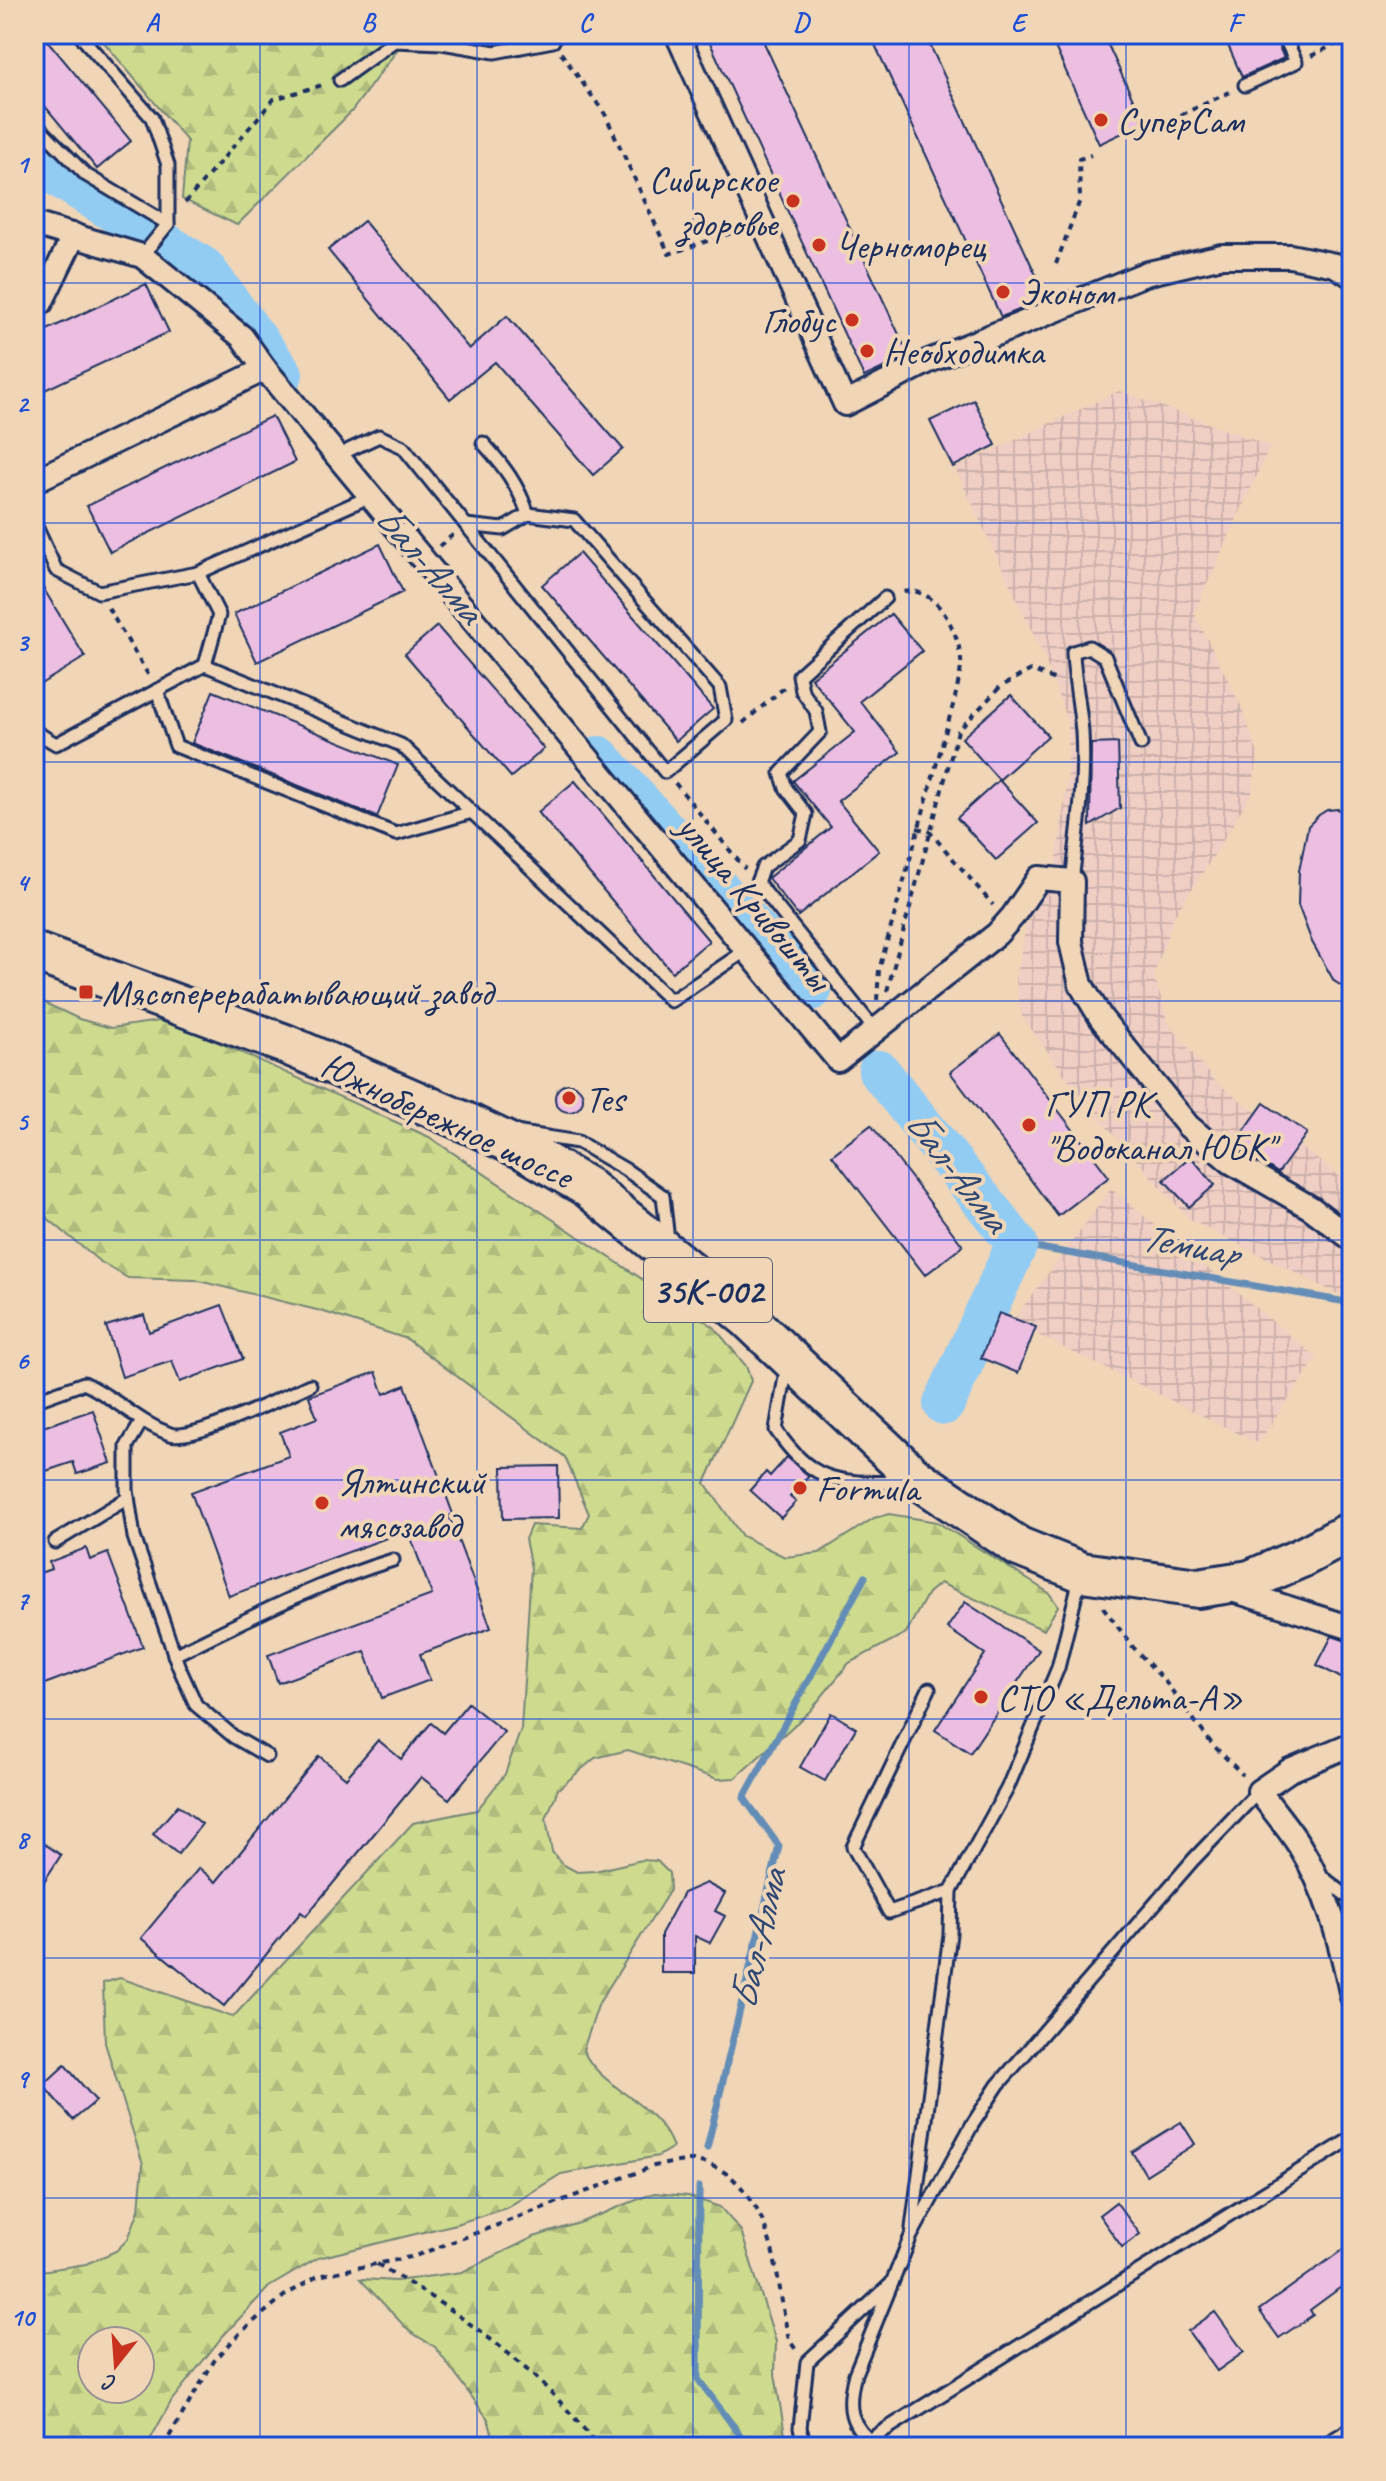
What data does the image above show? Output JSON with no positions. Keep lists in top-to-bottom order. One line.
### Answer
{"streets":{"highway":["Южнобережное шоссе","35К-002"],"street":["улица Кривошты"]},"water":["Бал-Алма","Темиар"],"places":{"other":["СуперСам","Сибирское здоровье","Черноморец","Эконом","Глобус","Необходимка","Tes","ГУП РК \"Водоканал ЮБК\"","Formula","Ялтинский мясозавод","СТО «Дельта-А»"],"transit":["Мясоперерабатывающий завод"]},"north":"bottom","grid":{"columns":["A","B","C","D","E","F"],"rows":["1","2","3","4","5","6","7","8","9","10"]}}
